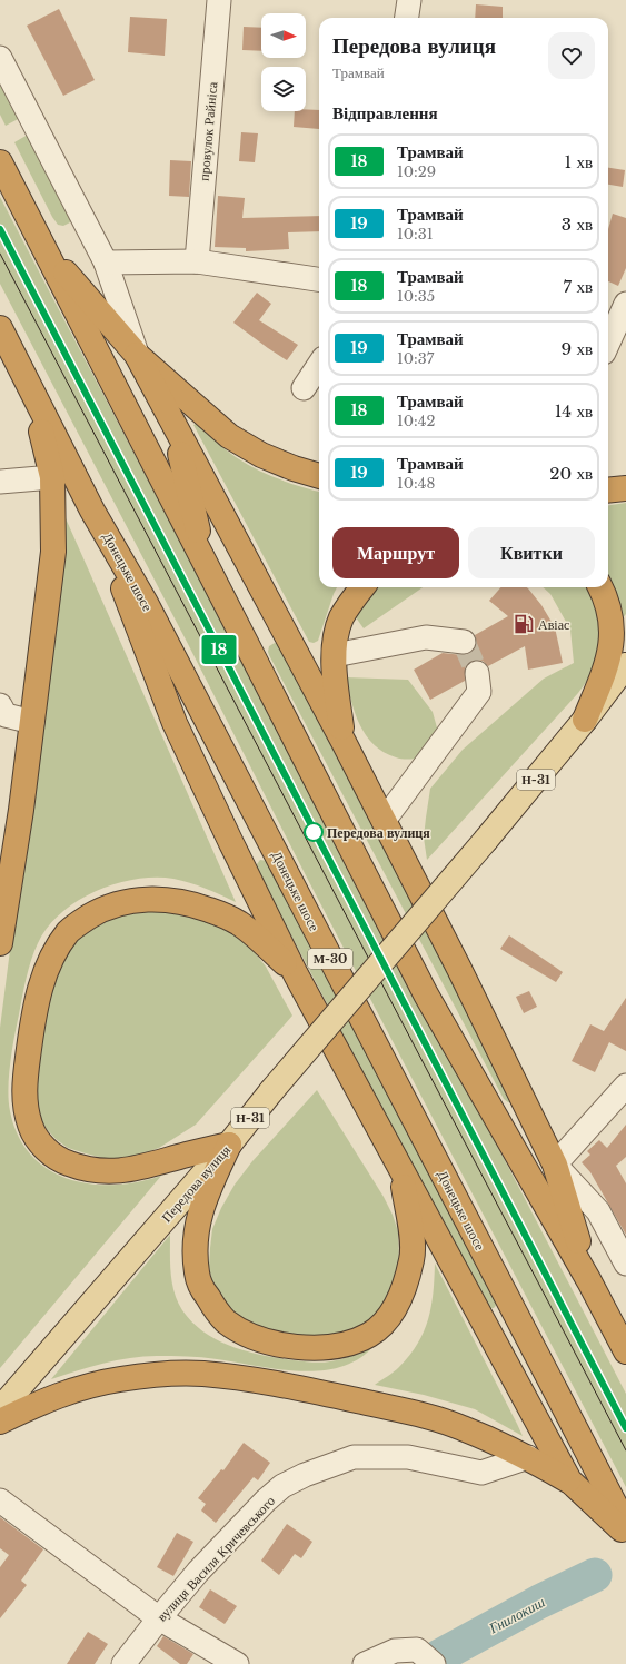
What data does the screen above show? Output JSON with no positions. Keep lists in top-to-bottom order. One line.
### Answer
{"streets":{"highway":["Донецьке шосе","М-30"],"main road":["Н-31","Передова вулиця"],"street":["провулок Райніса","вулиця Василя Кричевського"]},"water":["Гнилокиш"],"places":{"fuel station":["Авіас"],"other":["Передова вулиця"]},"lines":["tram line 18"],"north":"right","page":{"on_map":"18","heading":[["Передова вулиця","Трамвай"],"Відправлення"],"list":[{"mark":"18","name":"Трамвай","note":"10:29","value":"1 хв"},{"mark":"19","name":"Трамвай","note":"10:31","value":"3 хв"},{"mark":"18","name":"Трамвай","note":"10:35","value":"7 хв"},{"mark":"19","name":"Трамвай","note":"10:37","value":"9 хв"},{"mark":"18","name":"Трамвай","note":"10:42","value":"14 хв"},{"mark":"19","name":"Трамвай","note":"10:48","value":"20 хв"}],"buttons":["Маршрут","Квитки"]}}
